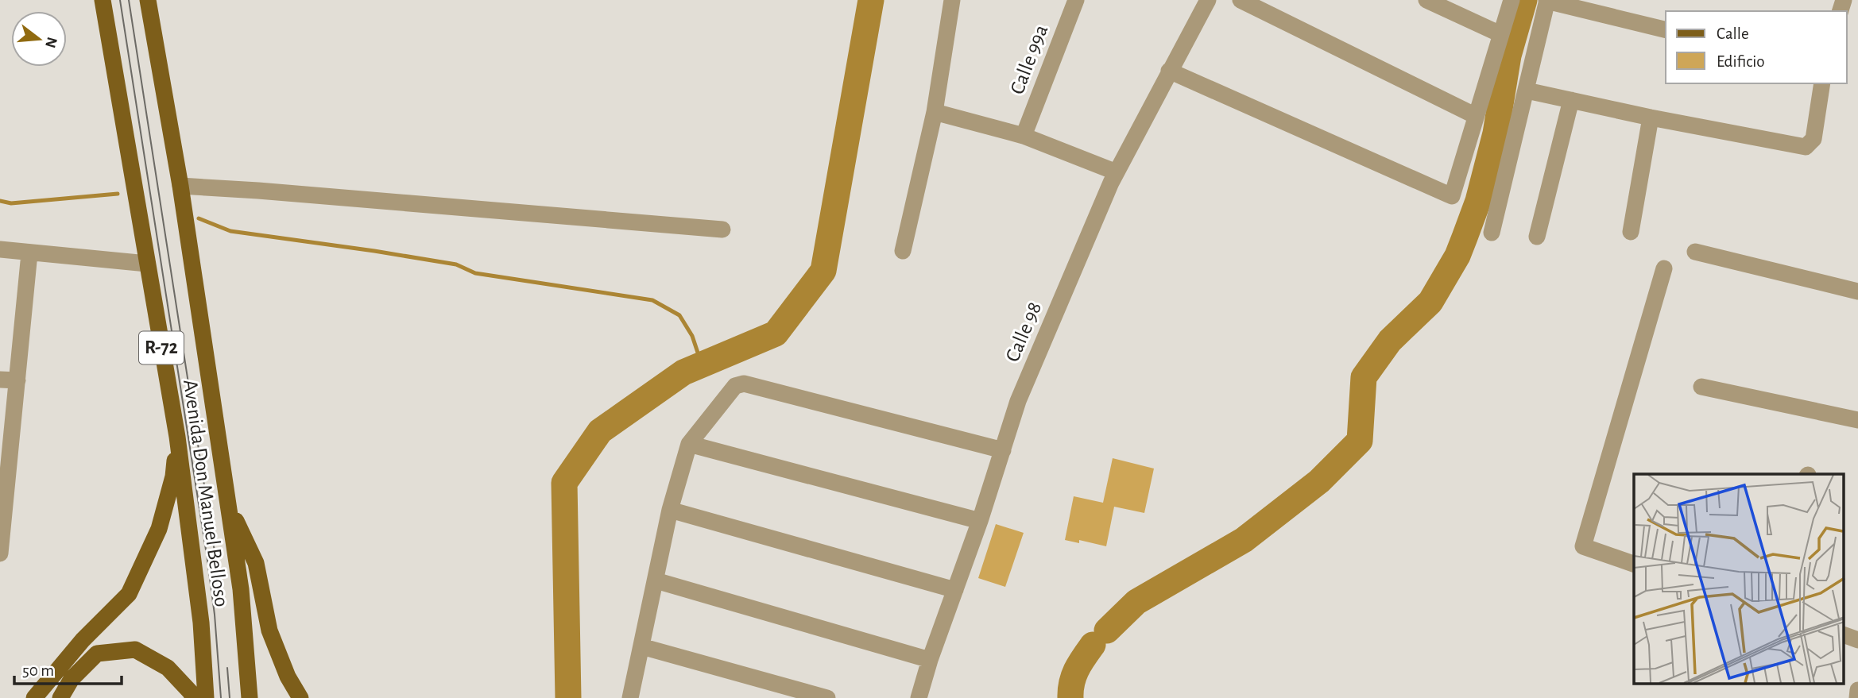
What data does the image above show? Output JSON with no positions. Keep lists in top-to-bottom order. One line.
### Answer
{"streets":{"main road":["R-72","Avenida Don Manuel Belloso"],"street":["Calle 99a","Calle 98"]},"legend":["Calle","Edificio"],"scale_bar":"50 m","north":"right"}
